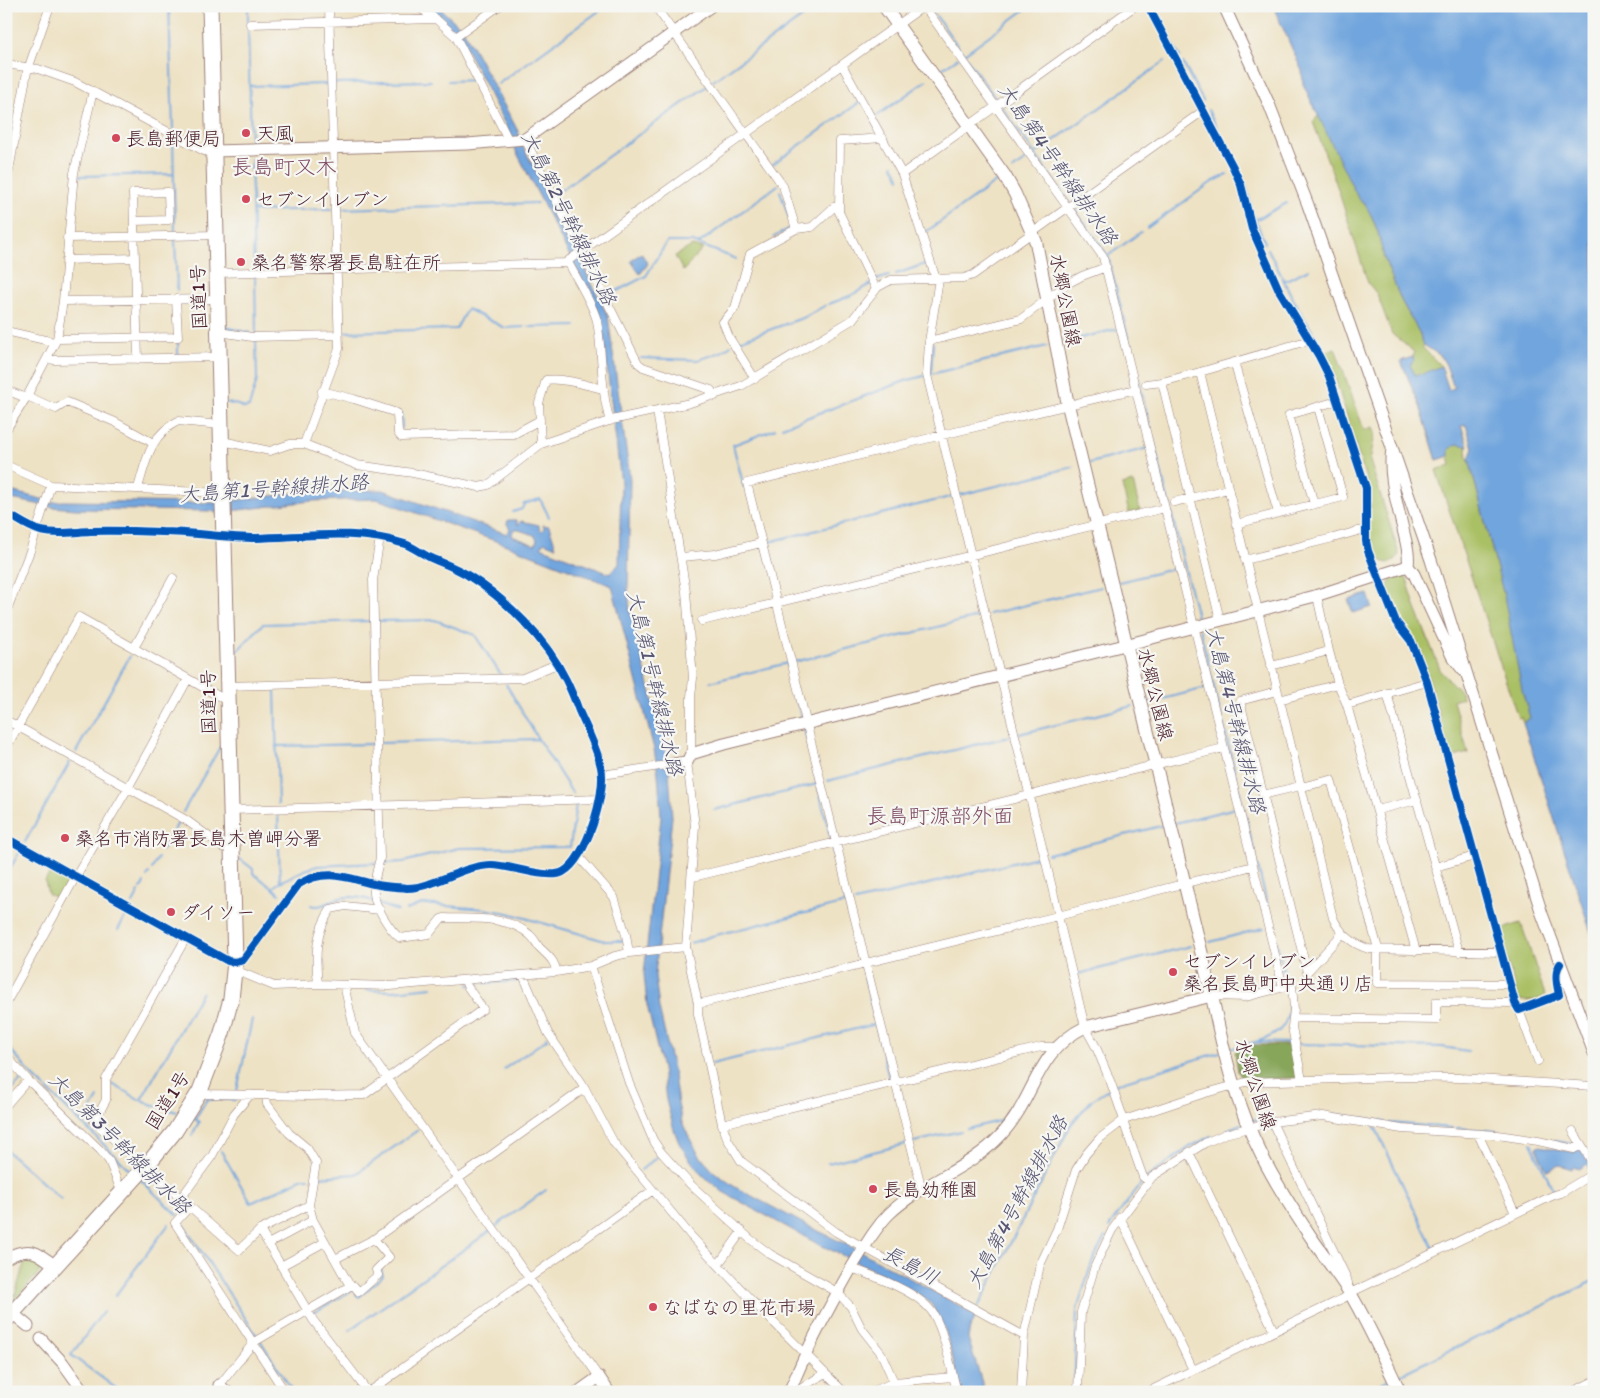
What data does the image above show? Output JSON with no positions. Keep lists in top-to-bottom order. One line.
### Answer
{"streets":{"highway":["国道1号"],"main road":["水郷公園線"]},"districts":["長島町又木","長島町源部外面"],"water":["大島第4号幹線排水路","大島第2号幹線排水路","大島第1号幹線排水路","大島第3号幹線排水路","長島川"],"places":["天風","長島郵便局","セブンイレブン","桑名警察署長島駐在所","桑名市消防署長島木曽岬分署","ダイソー","セブンイレブン 桑名長島町中央通り店","長島幼稚園","なばなの里花市場"]}
